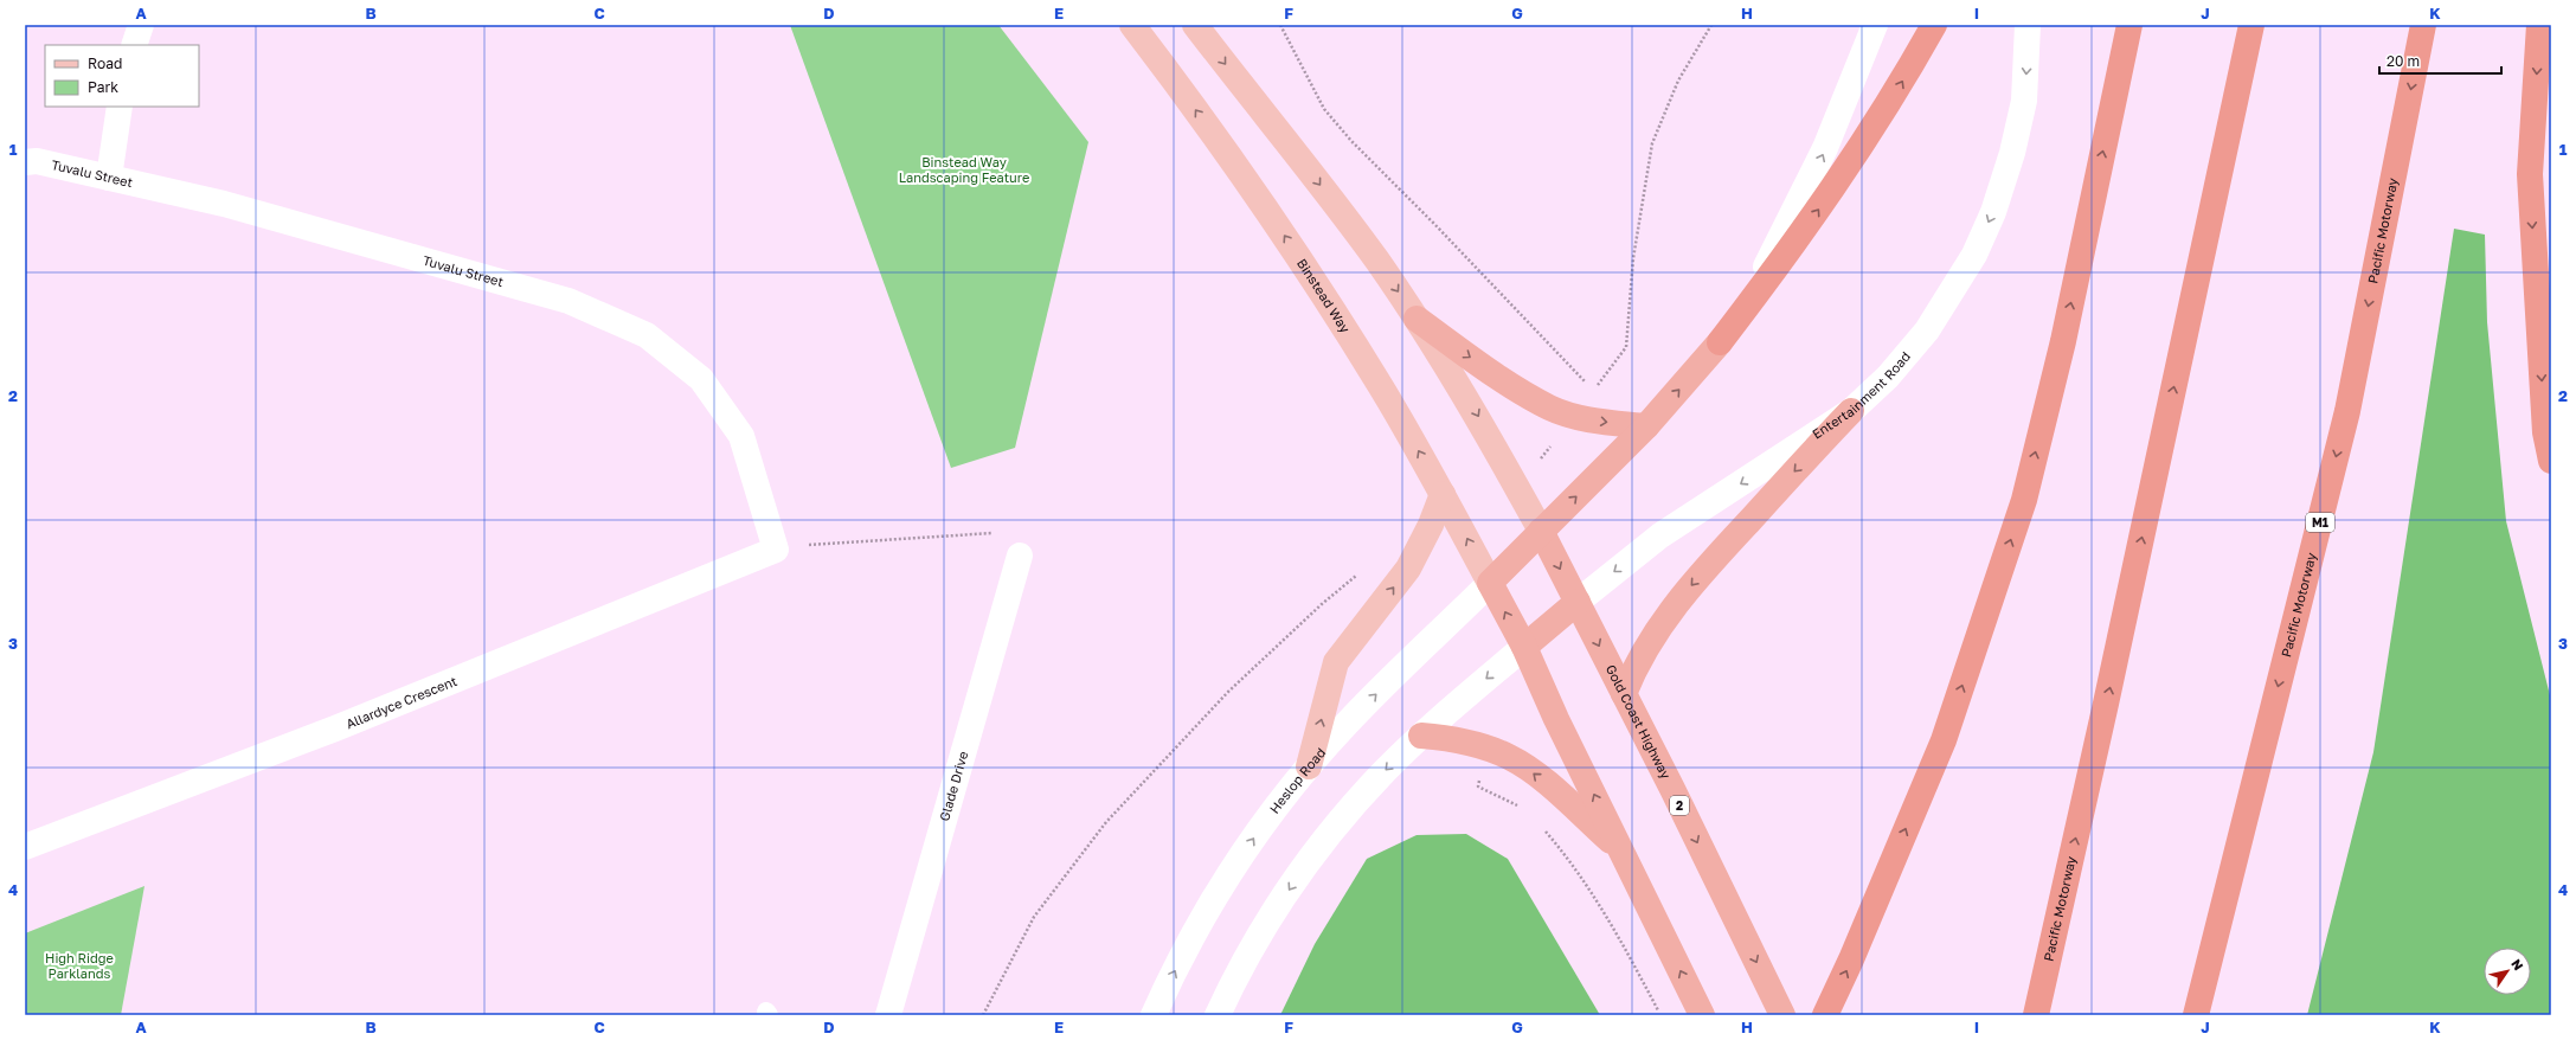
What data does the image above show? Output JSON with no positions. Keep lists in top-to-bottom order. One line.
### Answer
{"streets":{"highway":["Pacific Motorway","Entertainment Road","M1","Gold Coast Highway","2"],"main road":["Binstead Way"],"street":["Tuvalu Street","Allardyce Crescent","Heslop Road","Glade Drive"]},"crossings":[["Tuvalu Street","Allardyce Crescent"],["Binstead Way","Heslop Road"],["Entertainment Road","Gold Coast Highway"]],"parks":["Binstead Way Landscaping Feature","High Ridge Parklands"],"legend":["Road","Park"],"scale_bar":"20 m","north":"top right","grid":{"columns":["A","B","C","D","E","F","G","H","I","J","K"],"rows":["1","2","3","4"]}}
